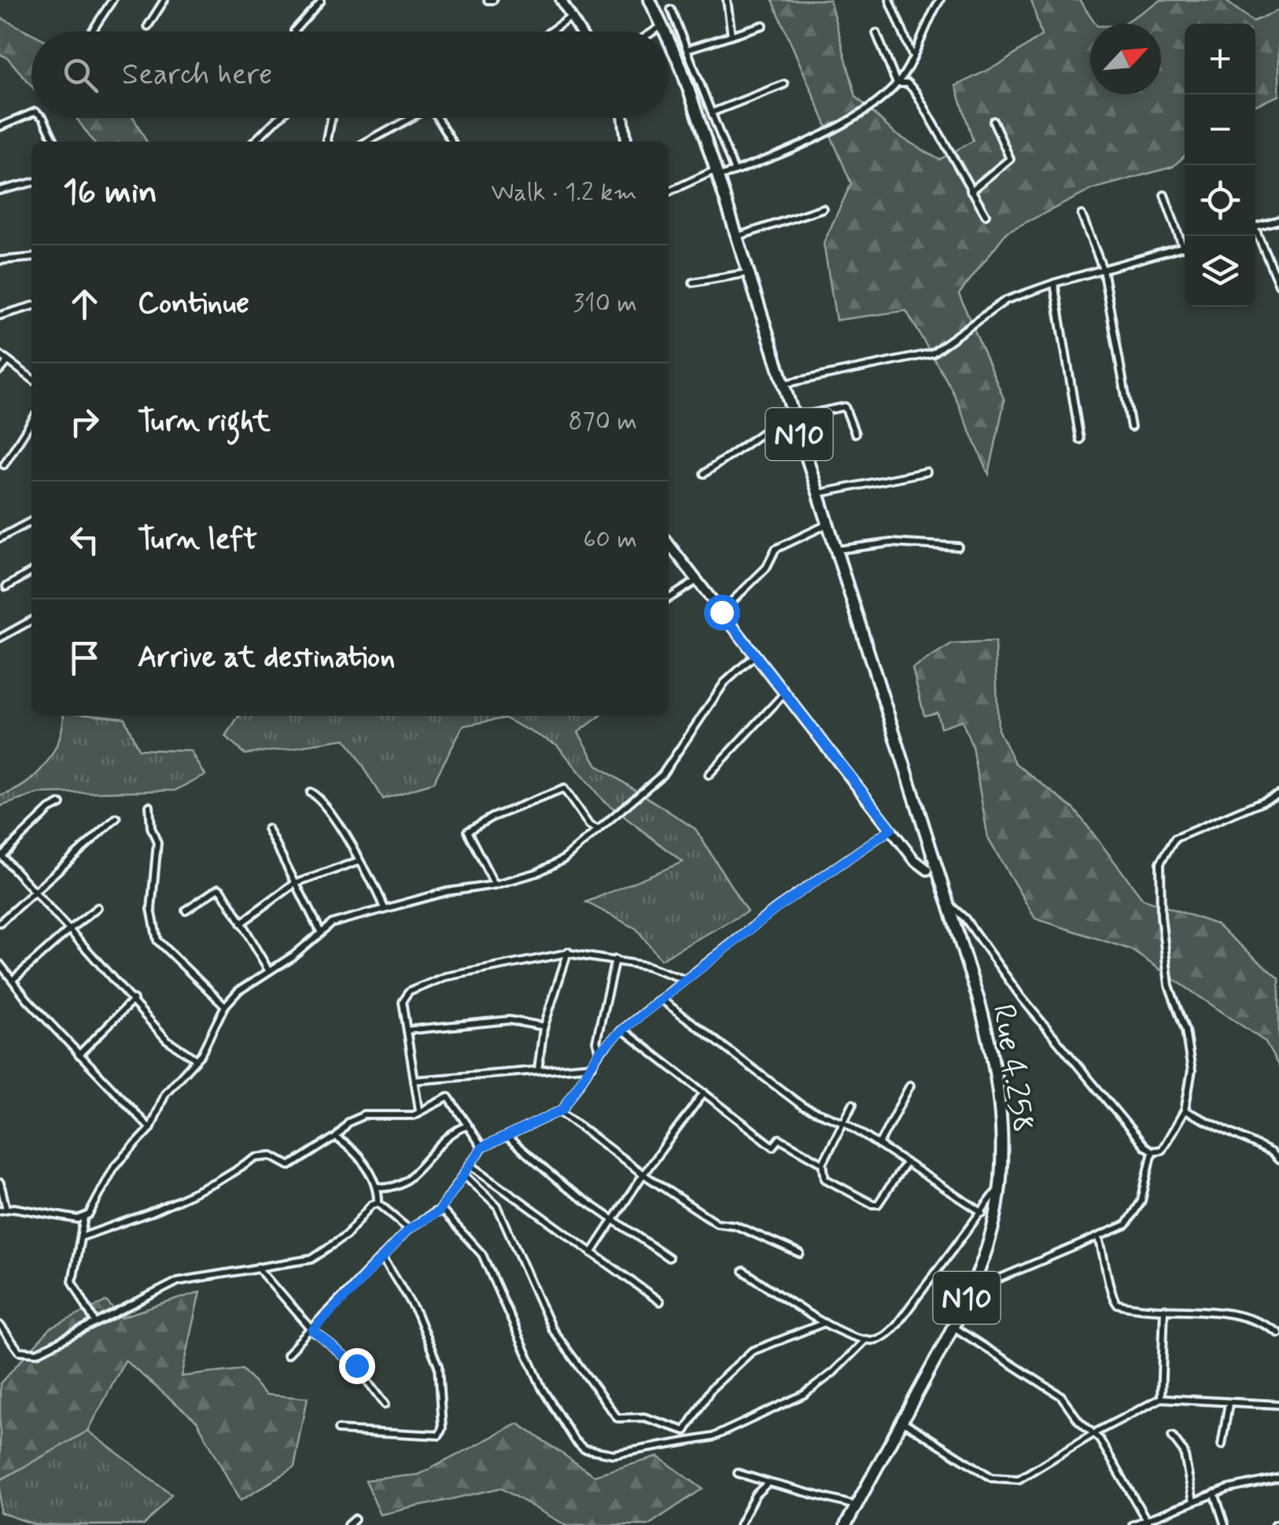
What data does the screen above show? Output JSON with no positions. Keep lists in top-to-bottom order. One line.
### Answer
{"streets":{"highway":["N10","Rue 4.258"]},"crossings":[["N10","Rue 4.258"]],"north":"top right","page":{"map_buttons":["+","−"],"search":"Search here","heading":["16 min","Walk · 1.2 km"],"list":[["Continue","310 m"],["Turn right","870 m"],["Turn left","60 m"],"Arrive at destination"]}}
